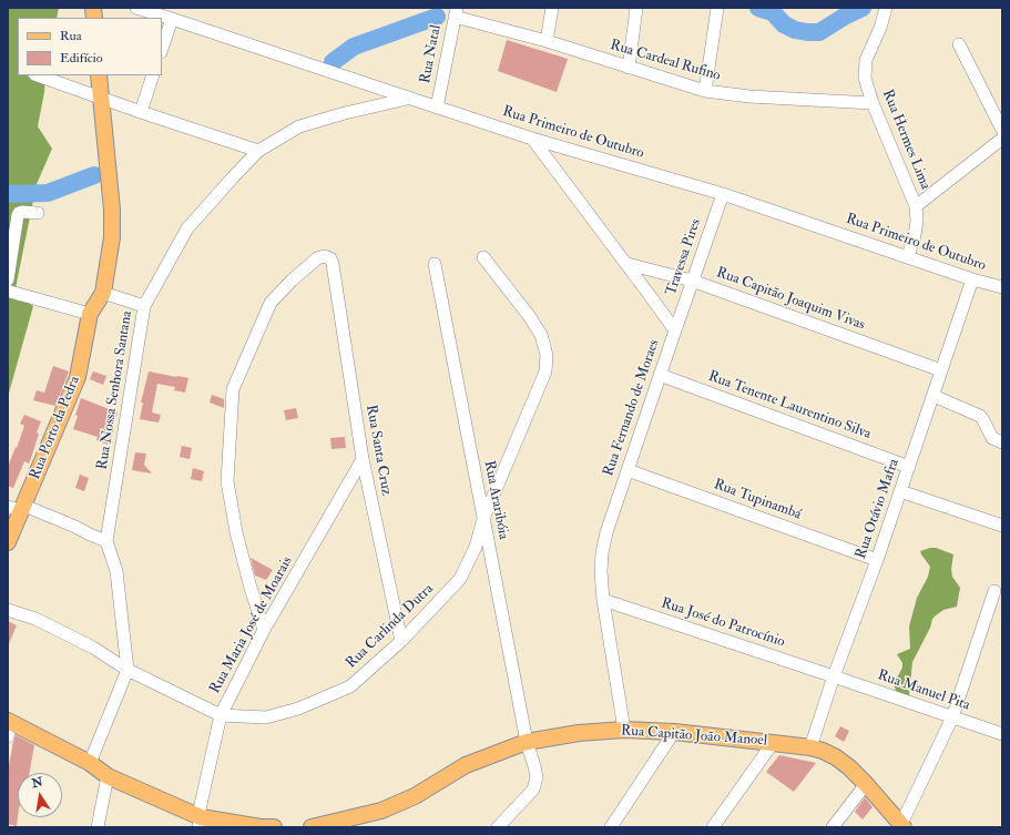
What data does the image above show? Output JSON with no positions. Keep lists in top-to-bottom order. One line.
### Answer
{"streets":{"main road":["Rua Porto da Pedra","Rua Capitão João Manoel"],"street":["Rua Natal","Rua Cardeal Rufino","Rua Primeiro de Outubro","Rua Hermes Lima","Travessa Pires","Rua Capitão Joaquim Vivas","Rua Nossa Senhora Santana","Rua Tenente Laurentino Silva","Rua Fernando de Moraes","Rua Santa Cruz","Rua Araribóia","Rua Tupinambá","Rua Otávio Mafra","Rua José do Patrocínio","Rua Maria José de Moarais","Rua Carlinda Dutra","Rua Manuel Pita"]},"crossings":[["Rua Natal","Rua Cardeal Rufino"],["Rua Natal","Rua Primeiro de Outubro"],["Rua Cardeal Rufino","Rua Hermes Lima"],["Rua Primeiro de Outubro","Rua Hermes Lima"],["Rua Primeiro de Outubro","Travessa Pires"],["Rua Primeiro de Outubro","Rua Nossa Senhora Santana"],["Rua Primeiro de Outubro","Rua Fernando de Moraes"],["Rua Primeiro de Outubro","Rua Otávio Mafra"],["Travessa Pires","Rua Capitão Joaquim Vivas"],["Travessa Pires","Rua Fernando de Moraes"],["Rua Capitão Joaquim Vivas","Rua Fernando de Moraes"],["Rua Capitão Joaquim Vivas","Rua Otávio Mafra"],["Rua Nossa Senhora Santana","Rua Carlinda Dutra"],["Rua Tenente Laurentino Silva","Rua Fernando de Moraes"],["Rua Tenente Laurentino Silva","Rua Otávio Mafra"],["Rua Fernando de Moraes","Rua Tupinambá"],["Rua Fernando de Moraes","Rua José do Patrocínio"],["Rua Fernando de Moraes","Rua Capitão João Manoel"],["Rua Santa Cruz","Rua Maria José de Moarais"],["Rua Santa Cruz","Rua Carlinda Dutra"],["Rua Araribóia","Rua Carlinda Dutra"],["Rua Araribóia","Rua Capitão João Manoel"],["Rua Tupinambá","Rua Otávio Mafra"],["Rua Otávio Mafra","Rua José do Patrocínio"],["Rua Otávio Mafra","Rua Manuel Pita"],["Rua Otávio Mafra","Rua Capitão João Manoel"],["Rua José do Patrocínio","Rua Manuel Pita"],["Rua Maria José de Moarais","Rua Carlinda Dutra"]],"legend":["Rua","Edifício"],"north":"top"}
